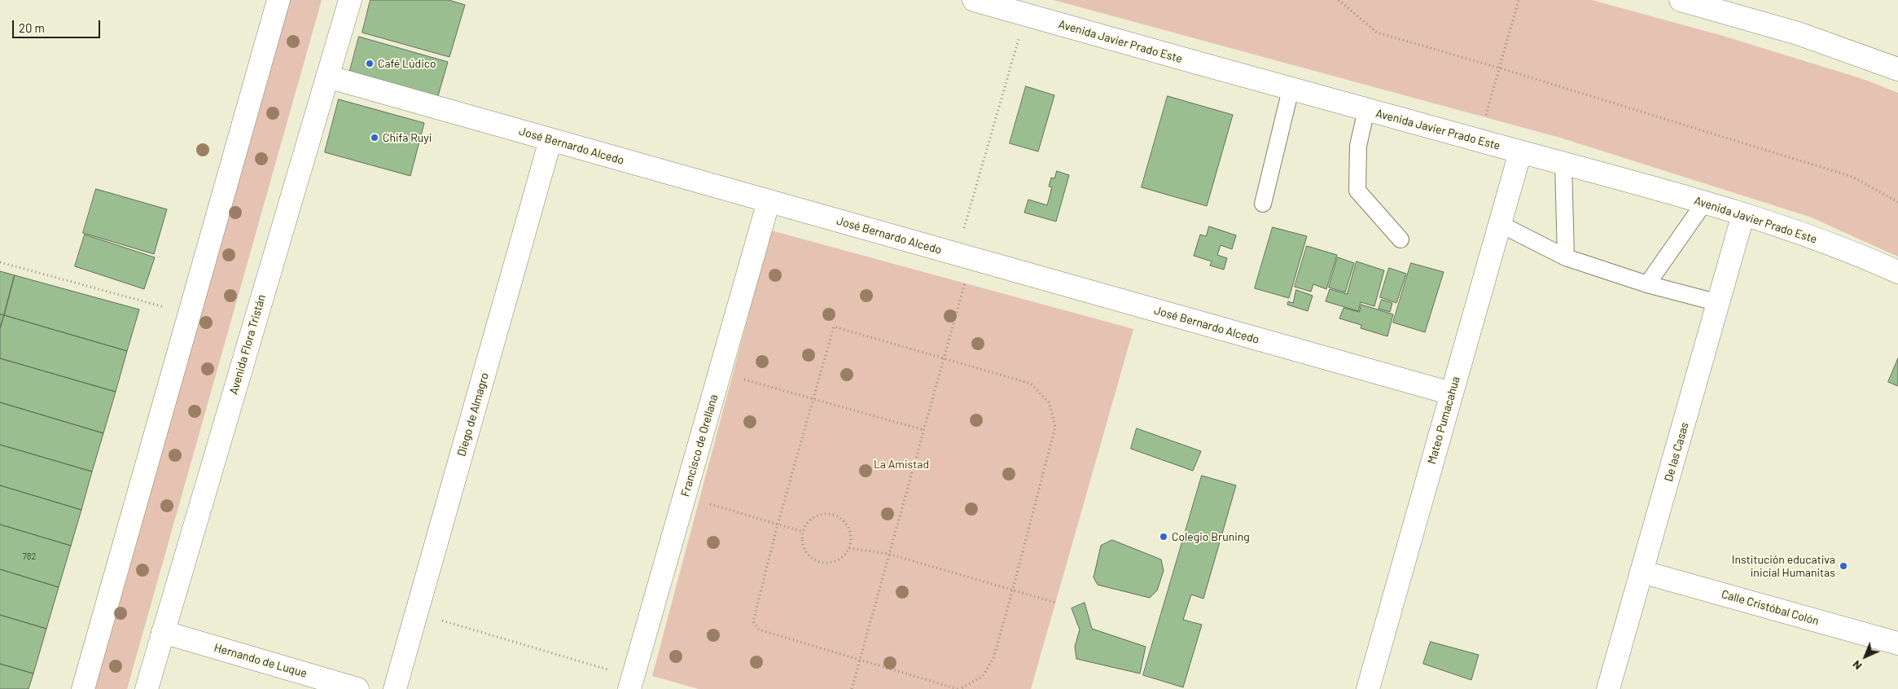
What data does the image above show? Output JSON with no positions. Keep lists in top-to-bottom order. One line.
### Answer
{"streets":{"street":["Avenida Javier Prado Este","José Bernardo Alcedo","Avenida Flora Tristán","Diego de Almagro","Mateo Pumacahua","Francisco de Orellana","De las Casas","Calle Cristóbal Colón","Hernando de Luque"]},"crossings":[["Avenida Javier Prado Este","Mateo Pumacahua"],["Avenida Javier Prado Este","De las Casas"],["José Bernardo Alcedo","Avenida Flora Tristán"],["José Bernardo Alcedo","Diego de Almagro"],["José Bernardo Alcedo","Mateo Pumacahua"],["José Bernardo Alcedo","Francisco de Orellana"],["Avenida Flora Tristán","Hernando de Luque"],["De las Casas","Calle Cristóbal Colón"]],"parks":["La Amistad"],"places":["Café Lúdico","Chifa Ruyi","Colegio Bruning","Institución educativa inicial Humanitas"],"house_numbers":["782"],"scale_bar":"20 m","north":"bottom left"}
